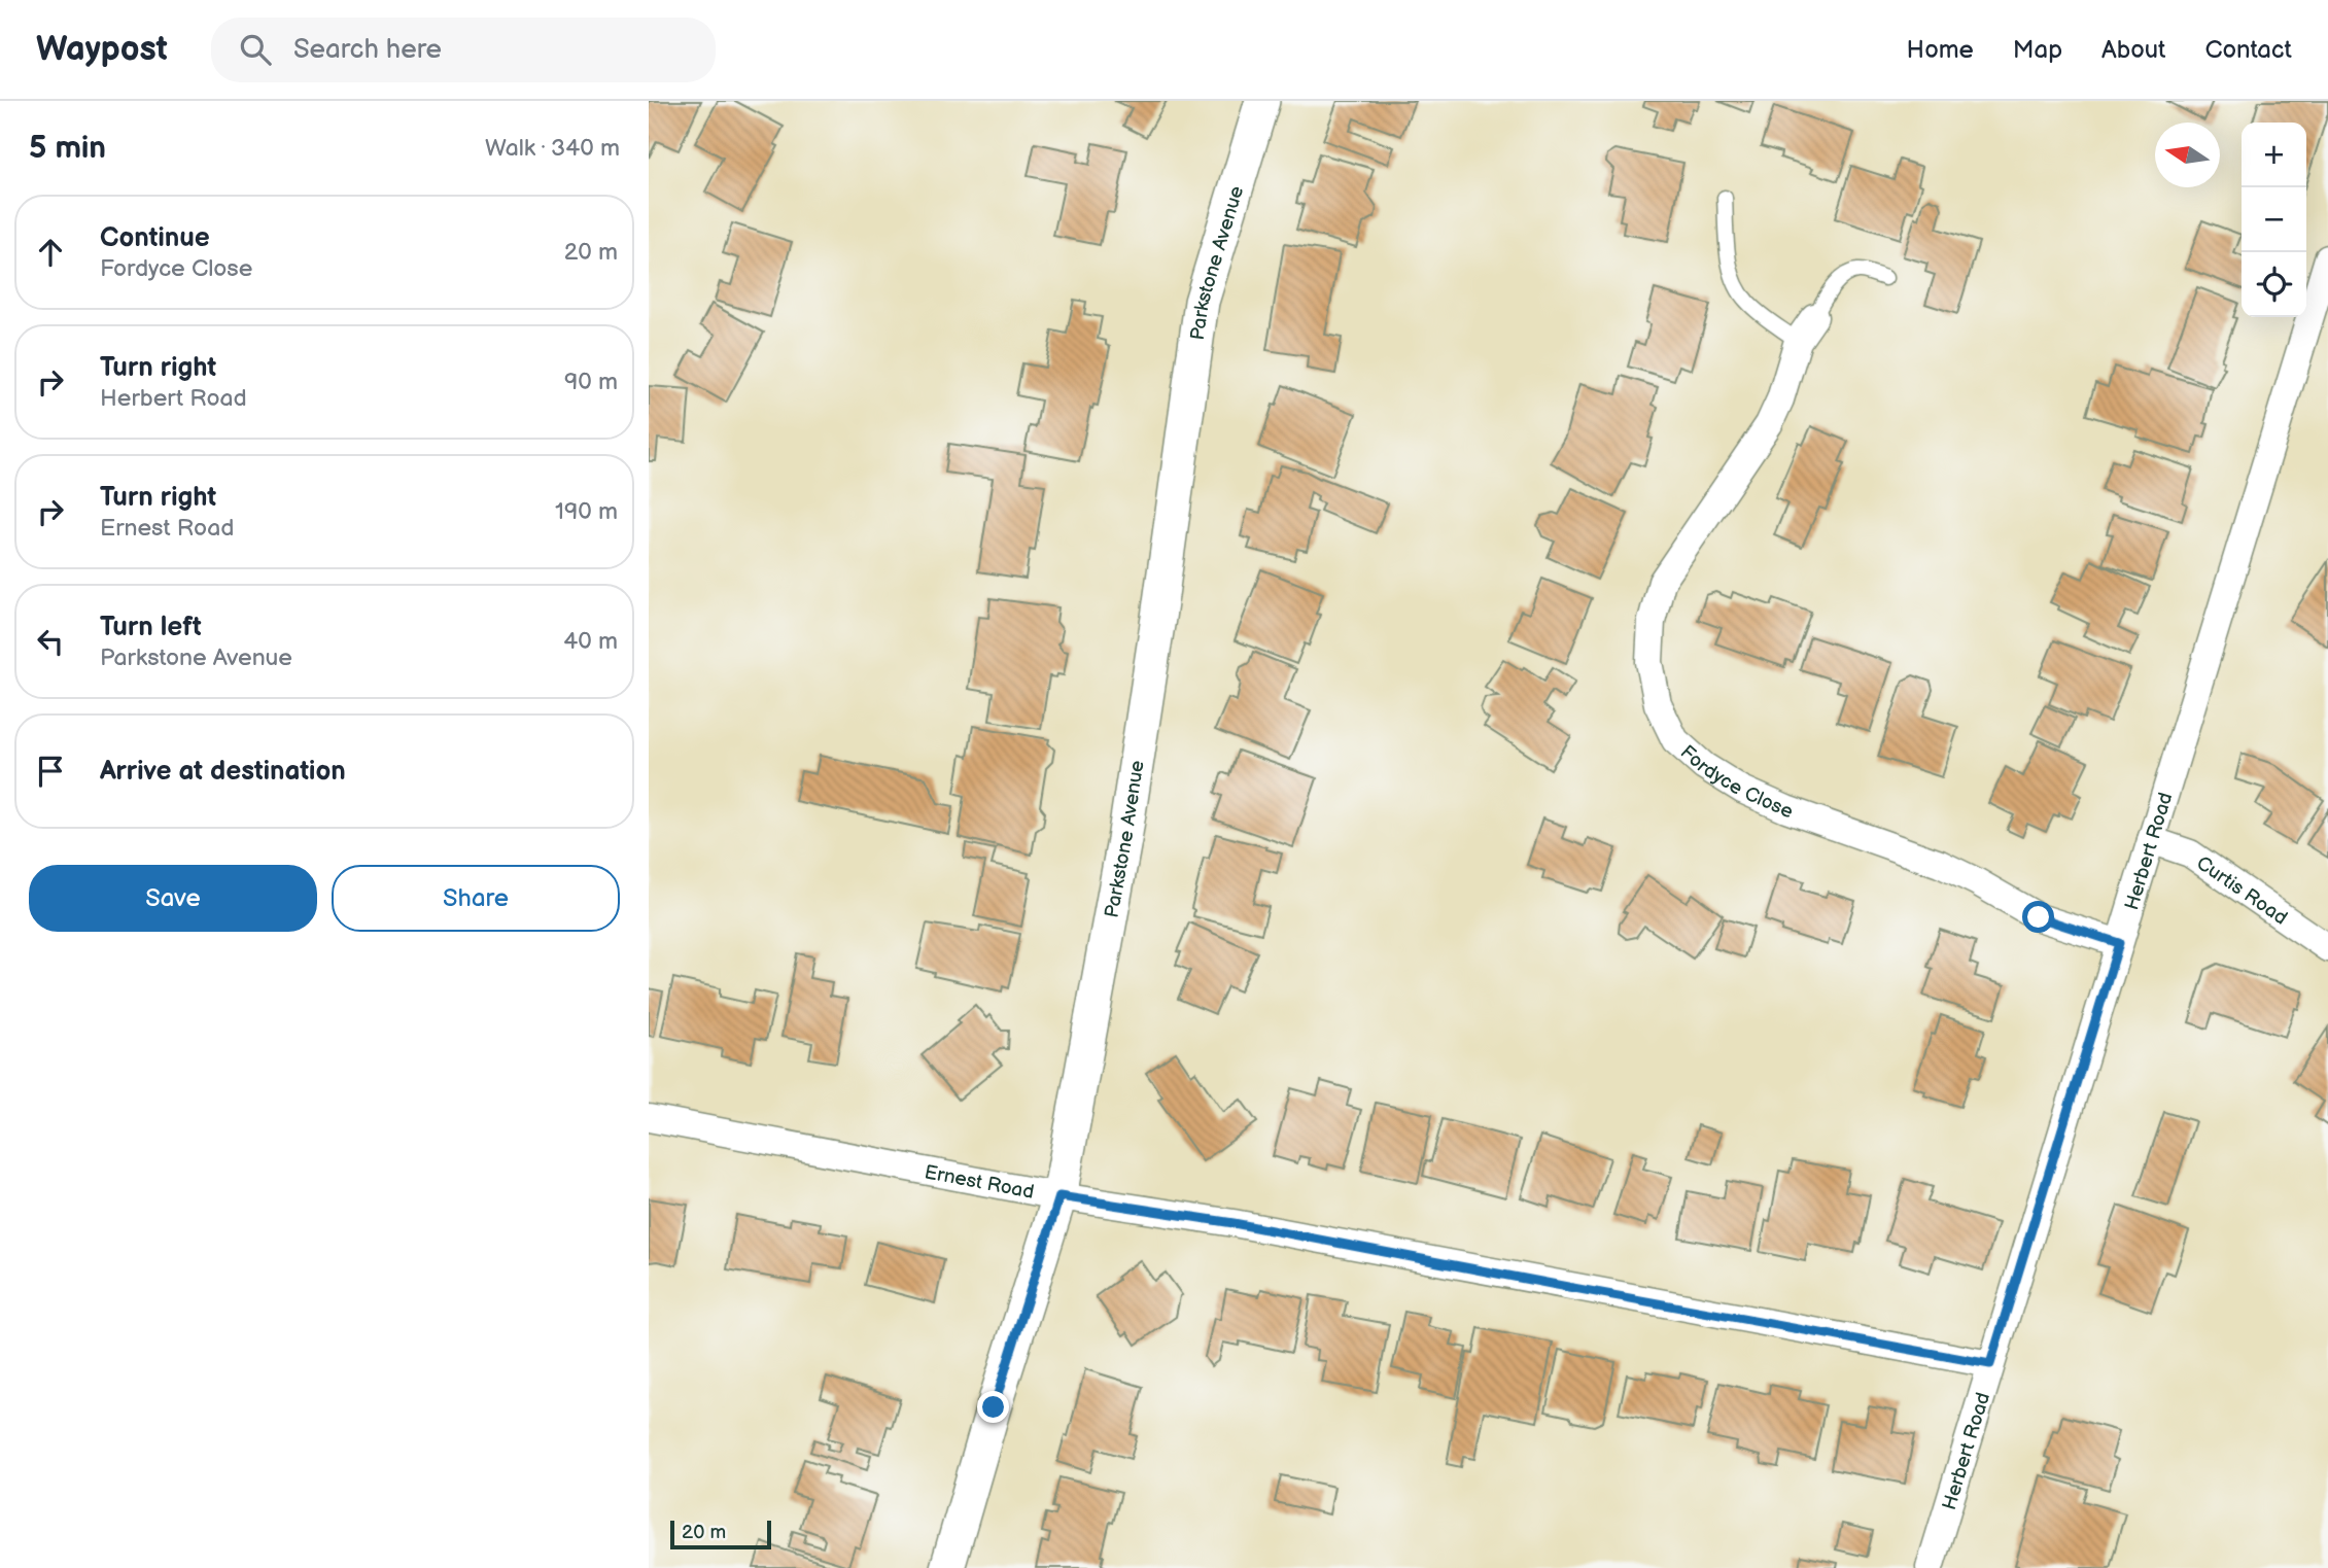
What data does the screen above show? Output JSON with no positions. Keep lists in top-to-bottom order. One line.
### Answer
{"streets":{"street":["Parkstone Avenue","Fordyce Close","Herbert Road","Curtis Road","Ernest Road"]},"crossings":[["Parkstone Avenue","Ernest Road"],["Fordyce Close","Herbert Road"],["Herbert Road","Curtis Road"],["Herbert Road","Ernest Road"]],"scale_bar":"20 m","north":"left","page":{"header":"Waypost","search":"Search here","nav":["Home","Map","About","Contact"],"heading":["5 min","Walk · 340 m"],"map_buttons":["+","−"],"list":[["Continue","Fordyce Close","20 m"],["Turn right","Herbert Road","90 m"],["Turn right","Ernest Road","190 m"],["Turn left","Parkstone Avenue","40 m"],"Arrive at destination"],"buttons":["Save","Share"],"scale":"20 m"}}
